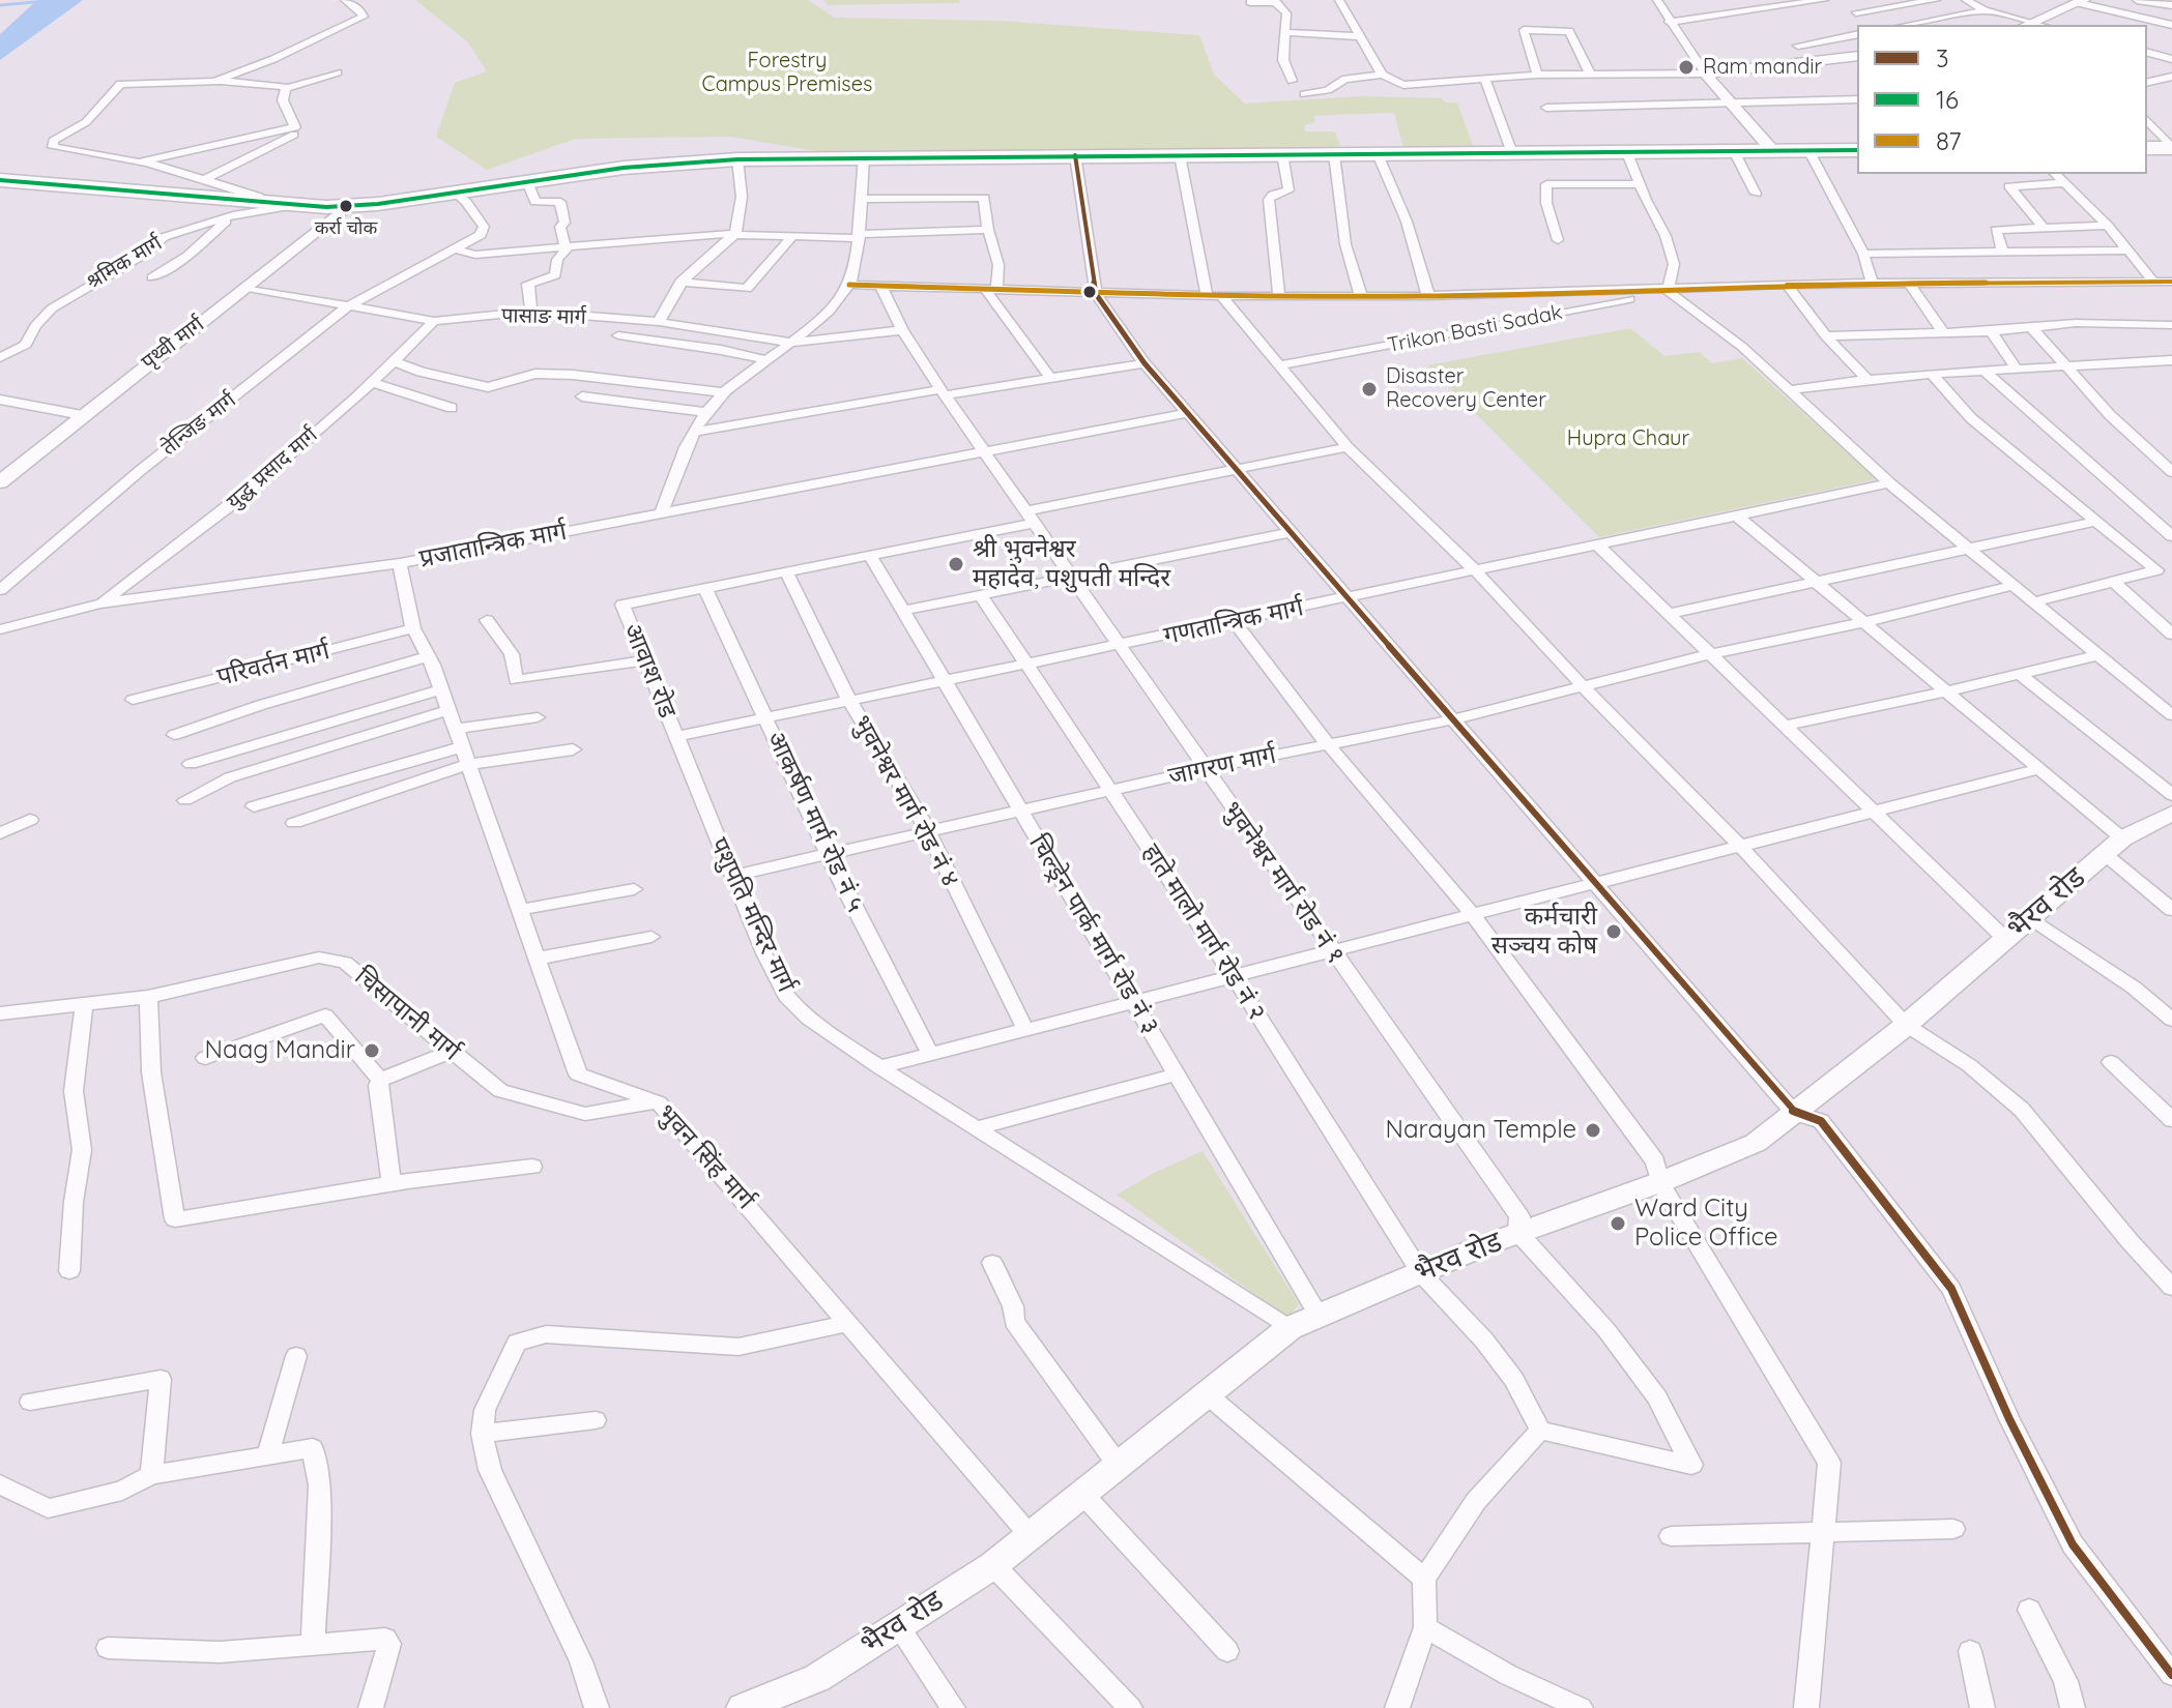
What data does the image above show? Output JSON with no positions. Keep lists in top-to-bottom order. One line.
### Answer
{"streets":{"street":["श्रमिक मार्ग","पासाङ मार्ग","Trikon Basti Sadak","पृथ्वी मार्ग","तेन्जिङ मार्ग","युद्ध प्रसाद मार्ग","प्रजातान्त्रिक मार्ग","गणतान्त्रिक मार्ग","परिवर्तन मार्ग","आवाश रोड","जागरण मार्ग","भुवनेश्वर मार्ग रोड नं ४","आकर्षण मार्ग रोड नं ५","भुवनेश्वर मार्ग रोड नं १","भैरव रोड","पशुपति मन्दिर मार्ग","हाते मालो मार्ग रोड नं २","चिल्ड्रेन पार्क मार्ग रोड नं ३","चिसापानी मार्ग","भुवन सिंह मार्ग"]},"crossings":[["पासाङ मार्ग","पृथ्वी मार्ग"],["पासाङ मार्ग","तेन्जिङ मार्ग"],["पासाङ मार्ग","युद्ध प्रसाद मार्ग"],["युद्ध प्रसाद मार्ग","प्रजातान्त्रिक मार्ग"],["प्रजातान्त्रिक मार्ग","भुवनेश्वर मार्ग रोड नं १"],["प्रजातान्त्रिक मार्ग","भुवन सिंह मार्ग"],["गणतान्त्रिक मार्ग","आवाश रोड"],["गणतान्त्रिक मार्ग","भुवनेश्वर मार्ग रोड नं ४"],["गणतान्त्रिक मार्ग","आकर्षण मार्ग रोड नं ५"],["गणतान्त्रिक मार्ग","भुवनेश्वर मार्ग रोड नं १"],["गणतान्त्रिक मार्ग","पशुपति मन्दिर मार्ग"],["गणतान्त्रिक मार्ग","हाते मालो मार्ग रोड नं २"],["गणतान्त्रिक मार्ग","चिल्ड्रेन पार्क मार्ग रोड नं ३"],["परिवर्तन मार्ग","भुवन सिंह मार्ग"],["आवाश रोड","आकर्षण मार्ग रोड नं ५"],["आवाश रोड","पशुपति मन्दिर मार्ग"],["जागरण मार्ग","भुवनेश्वर मार्ग रोड नं ४"],["जागरण मार्ग","आकर्षण मार्ग रोड नं ५"],["जागरण मार्ग","भुवनेश्वर मार्ग रोड नं १"],["जागरण मार्ग","पशुपति मन्दिर मार्ग"],["जागरण मार्ग","हाते मालो मार्ग रोड नं २"],["जागरण मार्ग","चिल्ड्रेन पार्क मार्ग रोड नं ३"],["भुवनेश्वर मार्ग रोड नं १","भैरव रोड"],["भैरव रोड","पशुपति मन्दिर मार्ग"],["भैरव रोड","हाते मालो मार्ग रोड नं २"],["भैरव रोड","चिल्ड्रेन पार्क मार्ग रोड नं ३"],["भैरव रोड","भुवन सिंह मार्ग"],["चिसापानी मार्ग","भुवन सिंह मार्ग"]],"parks":["Forestry Campus Premises","Hupra Chaur"],"places":["Ram mandir","कर्रा चोक","Disaster Recovery Center","श्री भुवनेश्वर महादेव, पशुपती मन्दिर","कर्मचारी सञ्चय कोष","Naag Mandir","Narayan Temple","Ward City Police Office"],"lines":["transit line 16","transit line 3","transit line 87"],"legend":["3","16","87"]}
